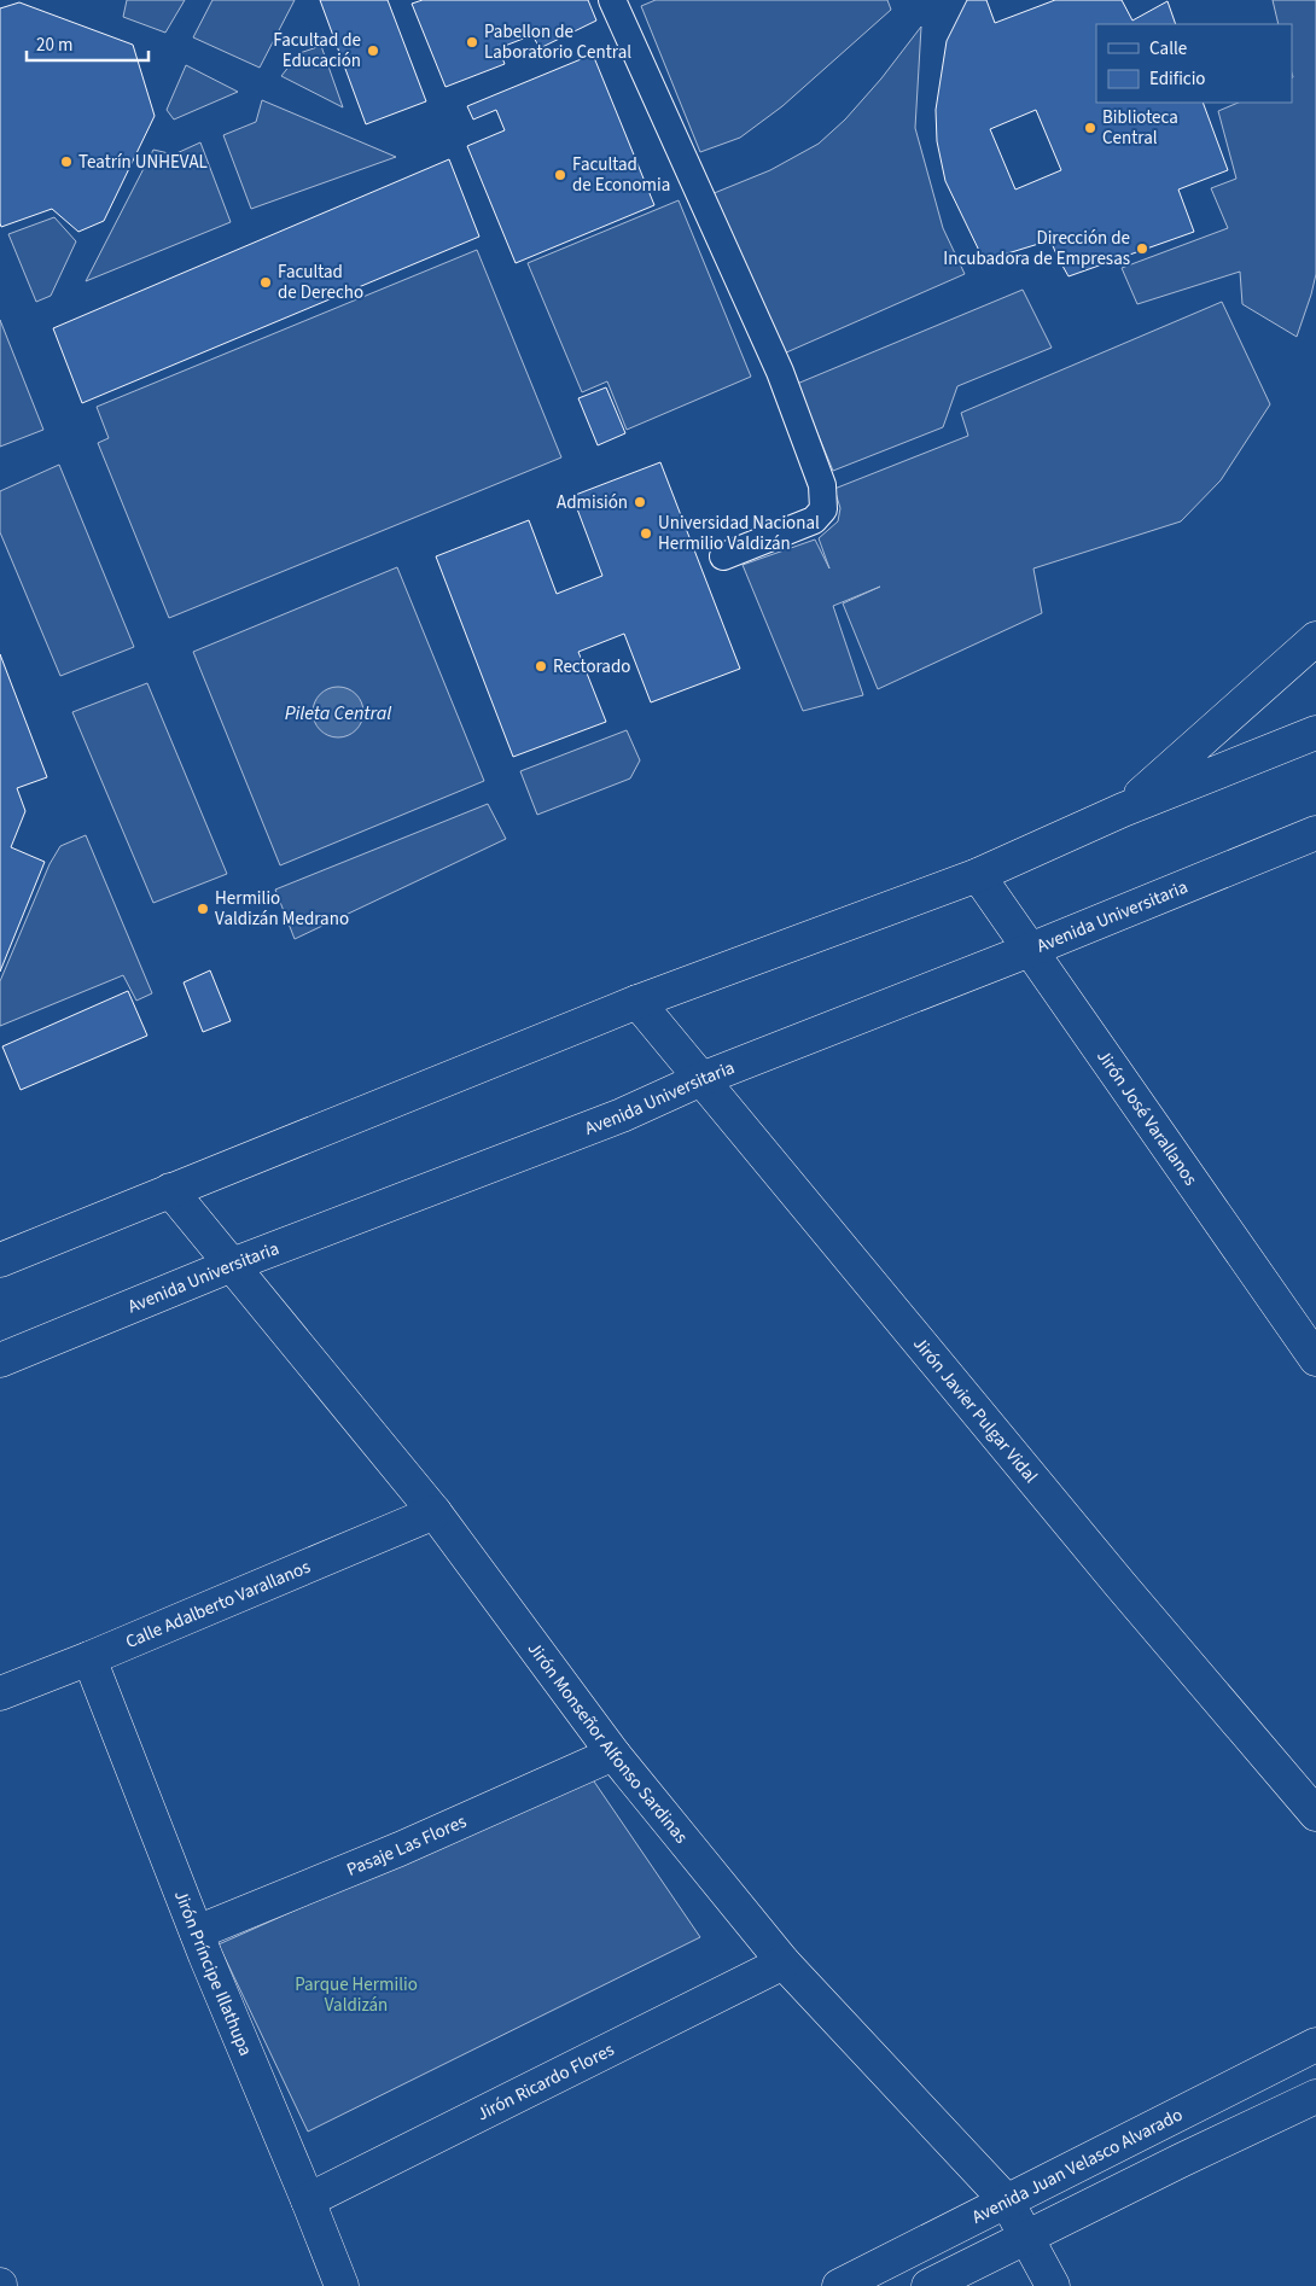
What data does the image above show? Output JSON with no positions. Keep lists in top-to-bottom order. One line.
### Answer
{"streets":{"main road":["Avenida Universitaria","Jirón José Varallanos","Jirón Javier Pulgar Vidal","Calle Adalberto Varallanos","Jirón Monseñor Alfonso Sardinas","Pasaje Las Flores","Jirón Príncipe Illathupa","Jirón Ricardo Flores","Avenida Juan Velasco Alvarado"]},"crossings":[["Avenida Universitaria","Jirón José Varallanos"],["Avenida Universitaria","Jirón Javier Pulgar Vidal"],["Avenida Universitaria","Jirón Monseñor Alfonso Sardinas"],["Calle Adalberto Varallanos","Jirón Monseñor Alfonso Sardinas"],["Calle Adalberto Varallanos","Jirón Príncipe Illathupa"],["Jirón Monseñor Alfonso Sardinas","Pasaje Las Flores"],["Jirón Monseñor Alfonso Sardinas","Jirón Ricardo Flores"],["Jirón Monseñor Alfonso Sardinas","Avenida Juan Velasco Alvarado"],["Pasaje Las Flores","Jirón Príncipe Illathupa"],["Jirón Príncipe Illathupa","Jirón Ricardo Flores"]],"water":["Pileta Central"],"parks":["Parque Hermilio Valdizán"],"places":["Pabellon de Laboratorio Central","Facultad de Educación","Biblioteca Central","Teatrín UNHEVAL","Facultad de Economia","Dirección de Incubadora de Empresas","Facultad de Derecho","Admisión","Universidad Nacional Hermilio Valdizán","Rectorado","Hermilio Valdizán Medrano"],"legend":["Calle","Edificio"],"scale_bar":"20 m"}
